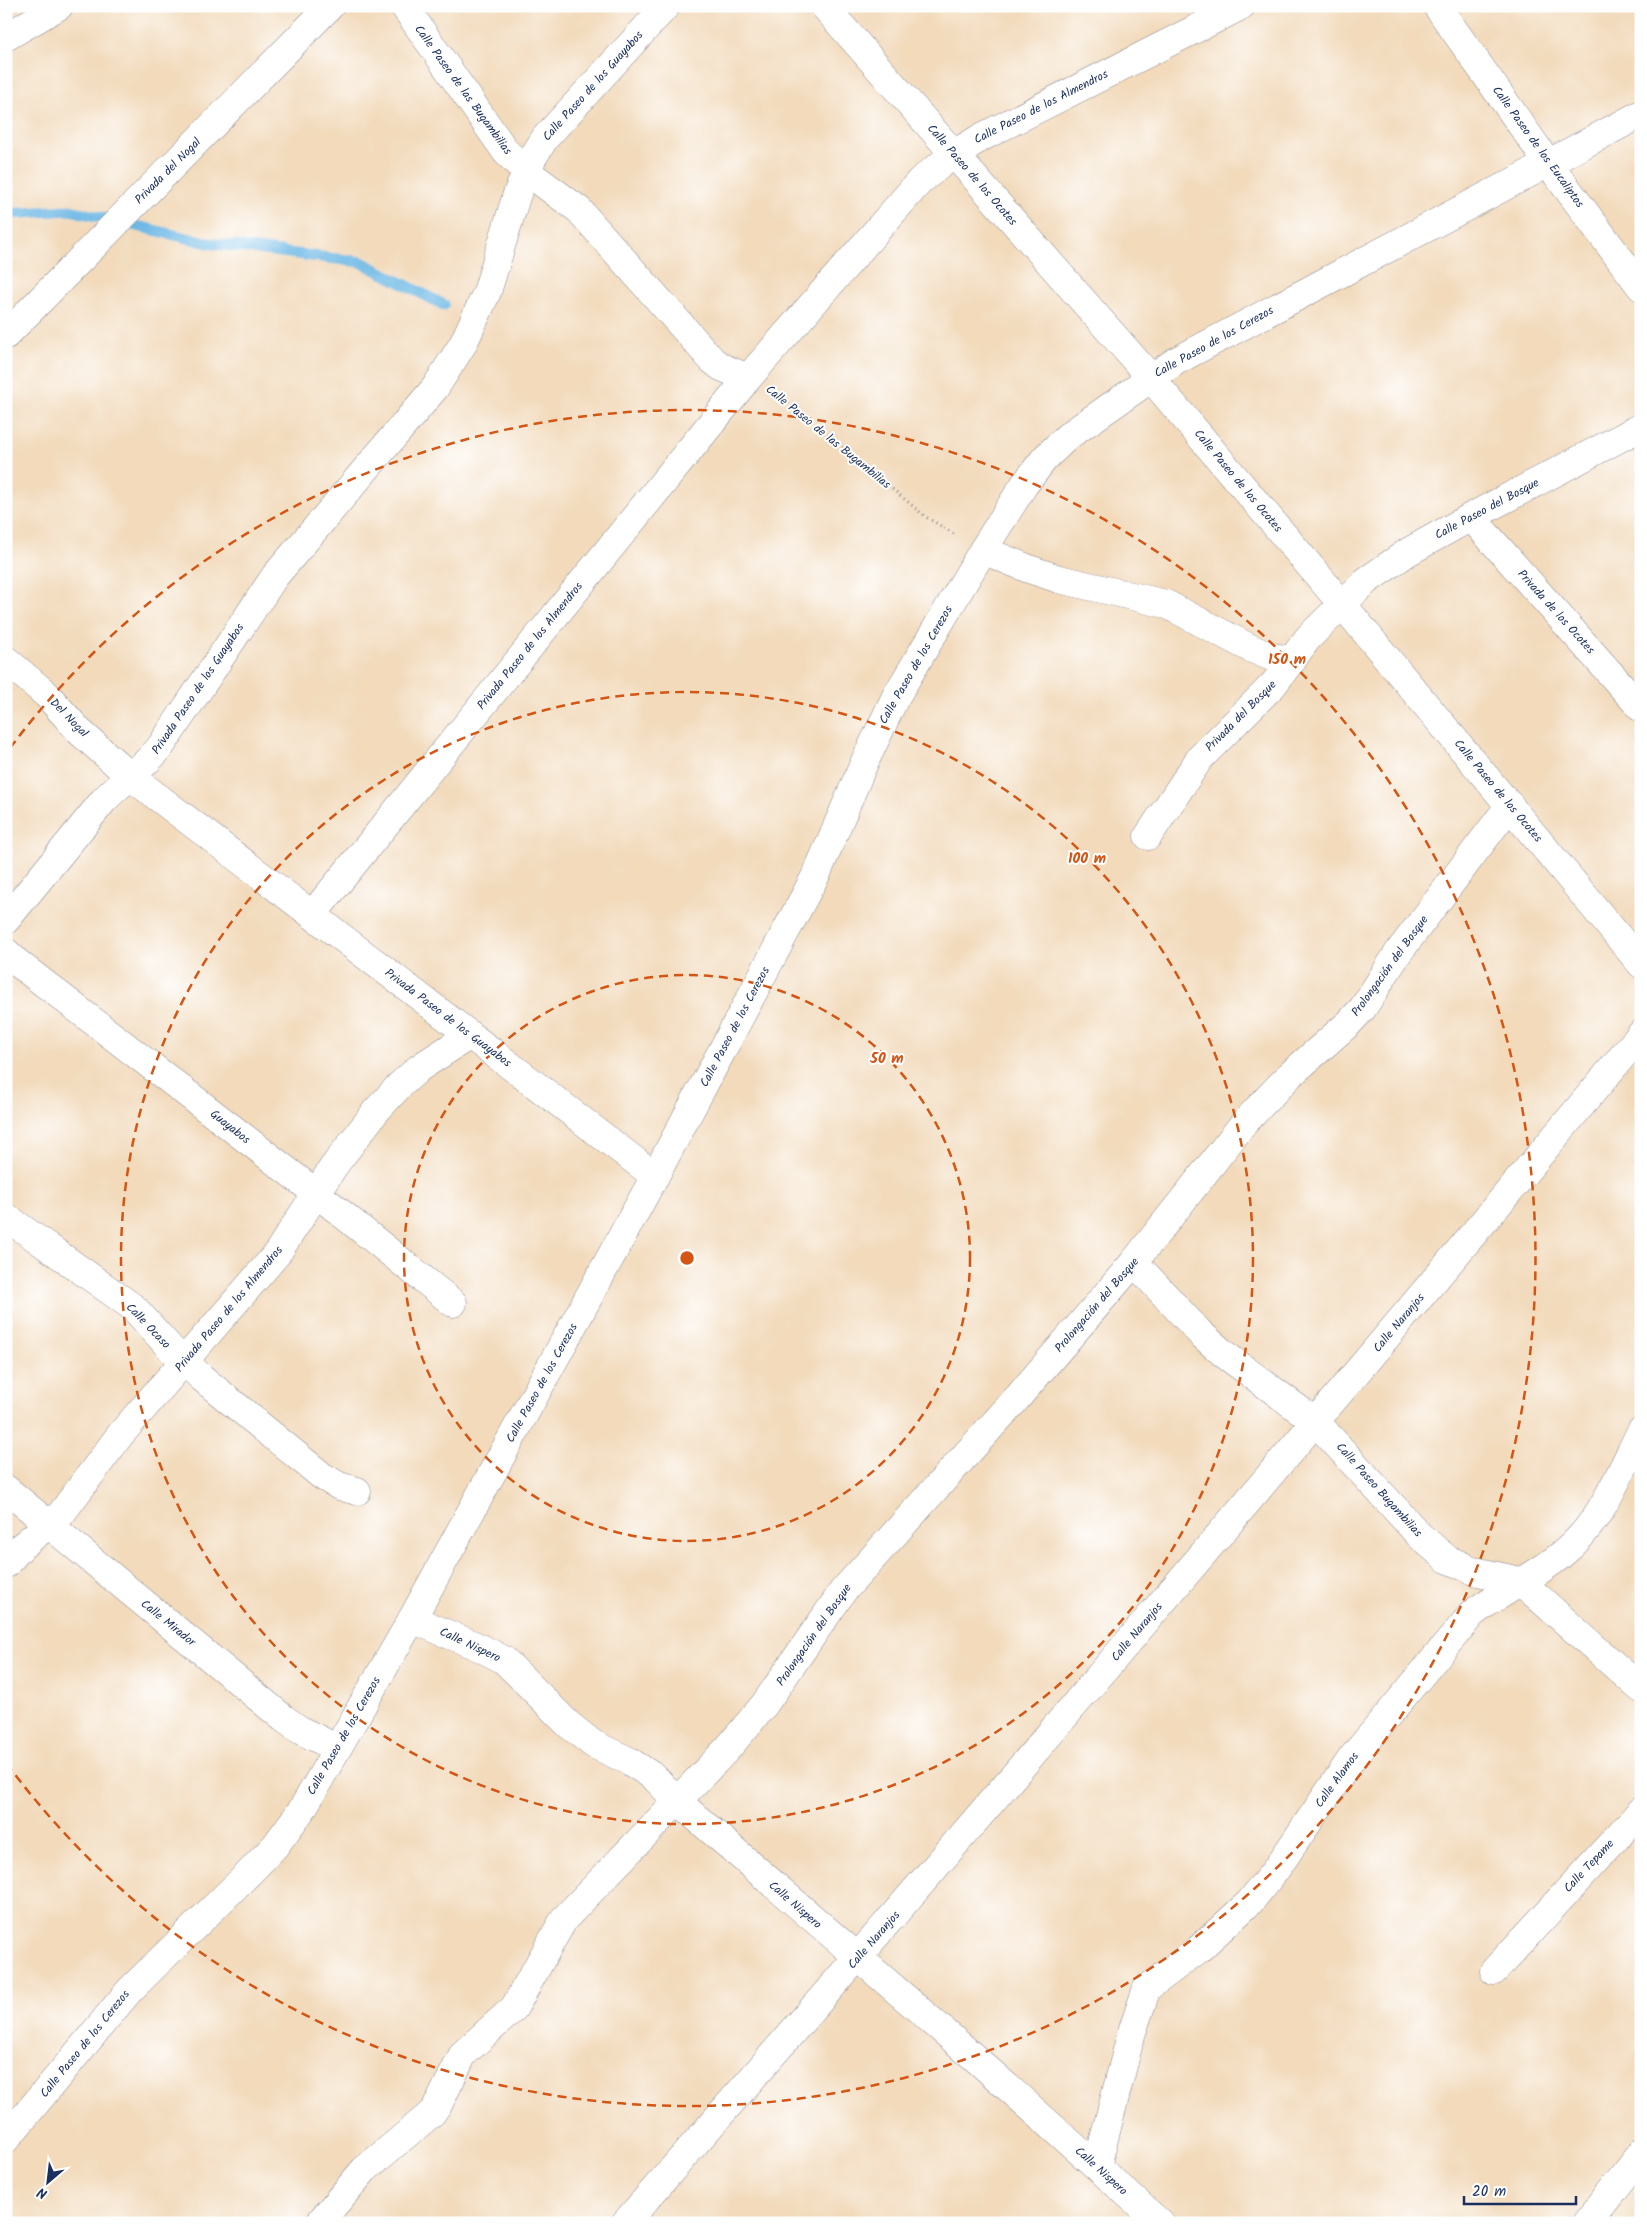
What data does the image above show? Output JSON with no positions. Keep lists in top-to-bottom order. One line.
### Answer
{"streets":{"street":["Calle Paseo de los Guayabos","Calle Paseo de las Bugambilias","Calle Paseo de los Almendros","Calle Paseo de los Eucaliptos","Privada del Nogal","Calle Paseo de los Ocotes","Calle Paseo de los Cerezos","Calle Paseo del Bosque","Privada de los Ocotes","Privada Paseo de los Almendros","Privada Paseo de los Guayabos","Privada del Bosque","Del Nogal","Prolongación del Bosque","Guayabos","Calle Naranjos","Calle Ocaso","Calle Paseo Bugambilias","Calle Mirador","Calle Nispero","Calle Alamos","Calle Tepame"]},"crossings":[["Calle Paseo de los Guayabos","Calle Paseo de las Bugambilias"],["Calle Paseo de los Guayabos","Privada Paseo de los Guayabos"],["Calle Paseo de las Bugambilias","Calle Paseo de los Almendros"],["Calle Paseo de las Bugambilias","Calle Paseo de los Cerezos"],["Calle Paseo de las Bugambilias","Privada Paseo de los Almendros"],["Calle Paseo de las Bugambilias","Privada Paseo de los Guayabos"],["Calle Paseo de los Almendros","Calle Paseo de los Ocotes"],["Calle Paseo de los Almendros","Privada Paseo de los Almendros"],["Calle Paseo de los Eucaliptos","Calle Paseo de los Cerezos"],["Calle Paseo de los Ocotes","Calle Paseo de los Cerezos"],["Calle Paseo de los Ocotes","Calle Paseo del Bosque"],["Calle Paseo de los Ocotes","Privada del Bosque"],["Calle Paseo de los Ocotes","Prolongación del Bosque"],["Calle Paseo de los Cerezos","Privada Paseo de los Guayabos"],["Calle Paseo de los Cerezos","Calle Mirador"],["Calle Paseo de los Cerezos","Calle Nispero"],["Calle Paseo del Bosque","Privada de los Ocotes"],["Calle Paseo del Bosque","Privada del Bosque"],["Privada Paseo de los Almendros","Privada Paseo de los Guayabos"],["Privada Paseo de los Almendros","Guayabos"],["Privada Paseo de los Almendros","Calle Ocaso"],["Privada Paseo de los Almendros","Calle Mirador"],["Privada Paseo de los Guayabos","Del Nogal"],["Prolongación del Bosque","Calle Paseo Bugambilias"],["Prolongación del Bosque","Calle Nispero"],["Calle Naranjos","Calle Paseo Bugambilias"],["Calle Naranjos","Calle Nispero"],["Calle Paseo Bugambilias","Calle Alamos"],["Calle Nispero","Calle Alamos"]],"scale_bar":"20 m","north":"bottom left","rings":["150 m","100 m","50 m"]}
